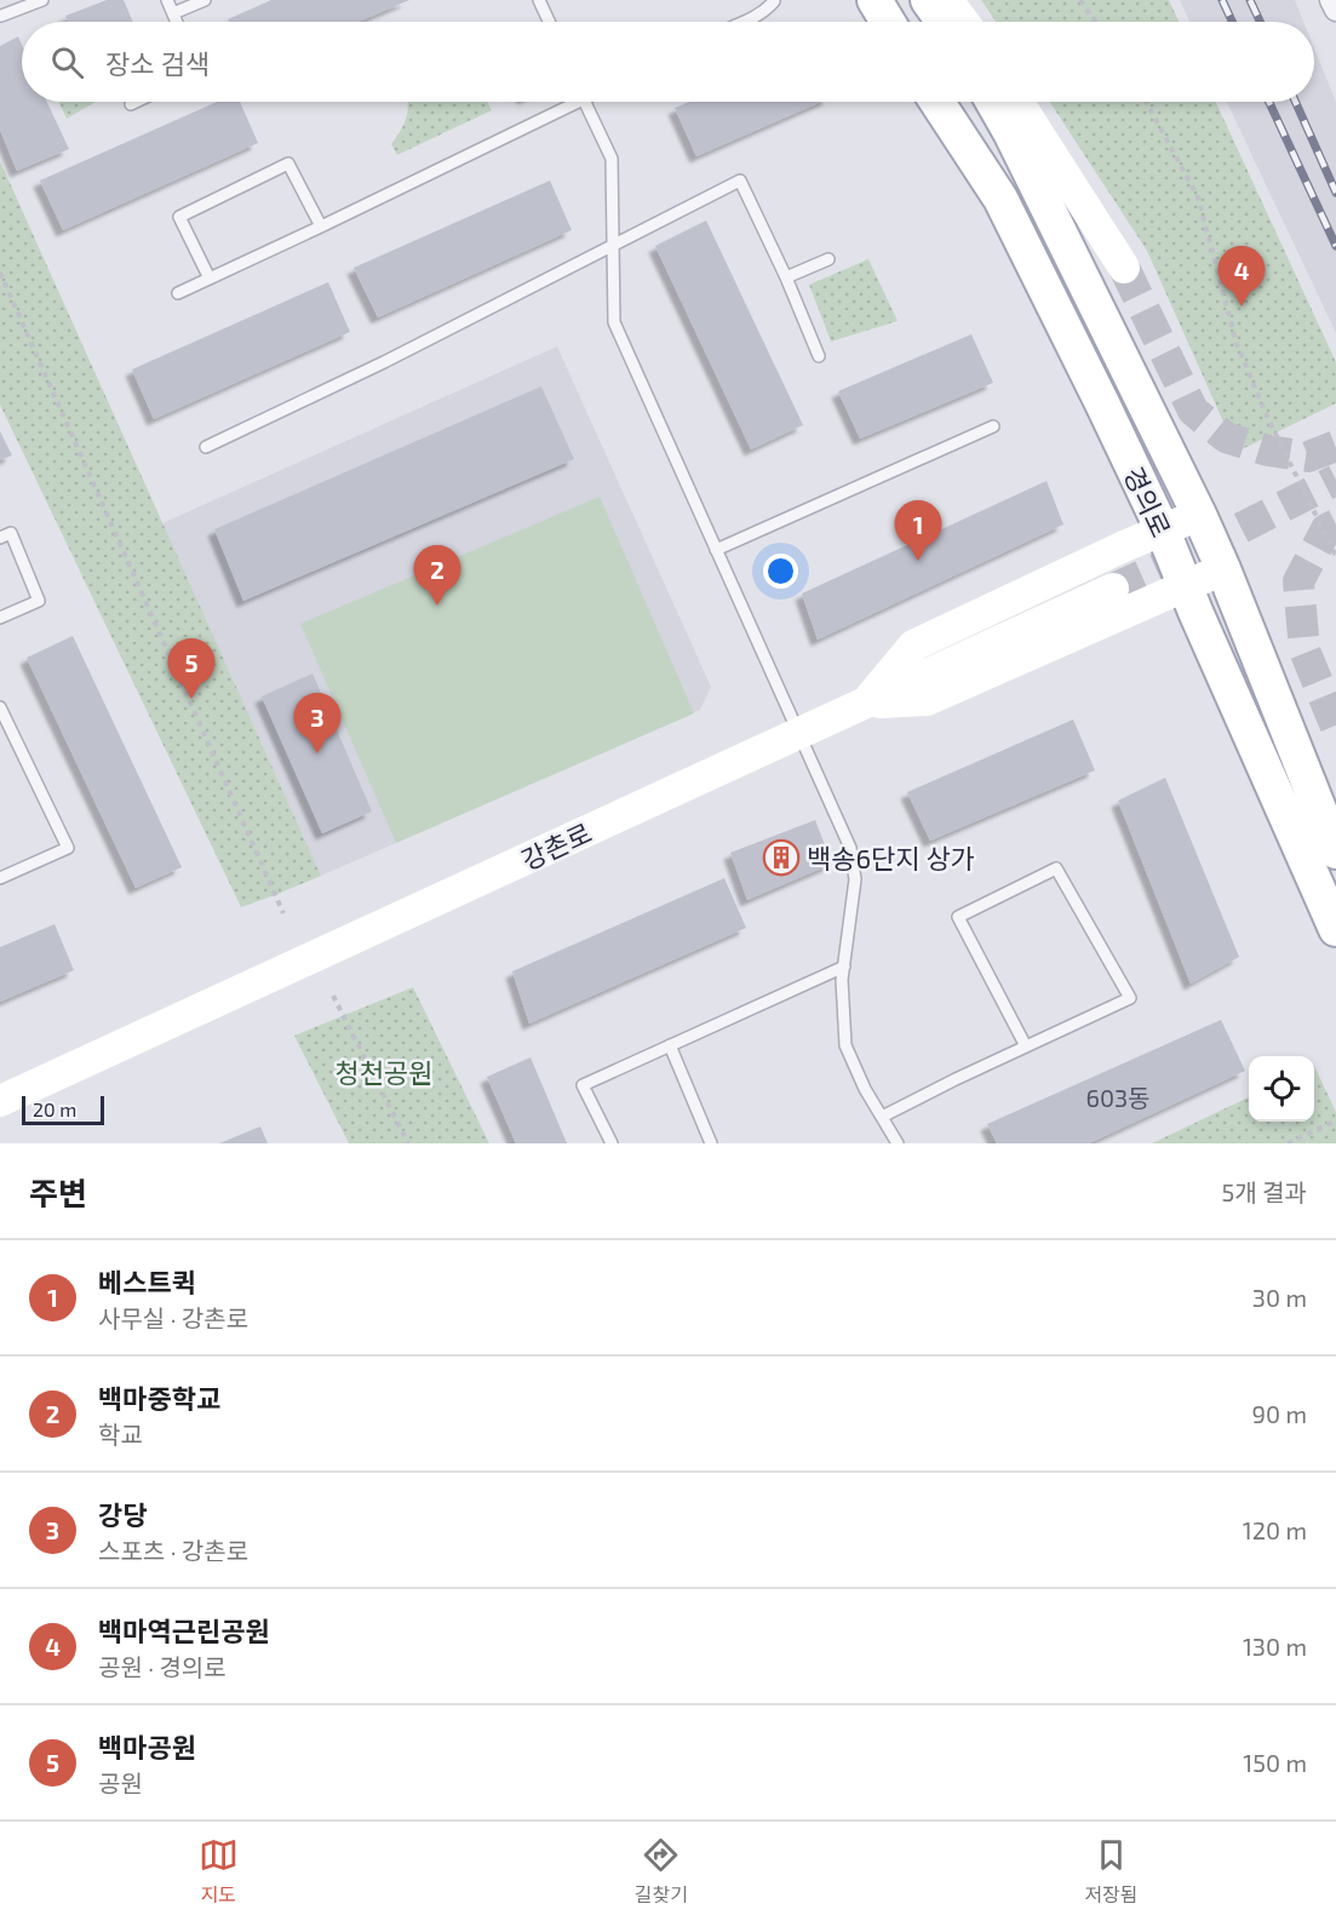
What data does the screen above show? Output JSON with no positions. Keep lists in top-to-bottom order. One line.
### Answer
{"streets":{"main road":["경의로","강촌로"]},"parks":["청천공원"],"places":{"building":["백송6단지 상가"]},"house_numbers":["603동"],"scale_bar":"20 m","page":{"search":"장소 검색","pins":["4","1","2","5","3"],"scale":"20 m","heading":["주변","5개 결과"],"list":[{"mark":"1","name":"베스트퀵","note":"사무실 · 강촌로","value":"30 m"},{"mark":"2","name":"백마중학교","note":"학교","value":"90 m"},{"mark":"3","name":"강당","note":"스포츠 · 강촌로","value":"120 m"},{"mark":"4","name":"백마역근린공원","note":"공원 · 경의로","value":"130 m"},{"mark":"5","name":"백마공원","note":"공원","value":"150 m"}],"nav":["지도","길찾기","저장됨"]}}
